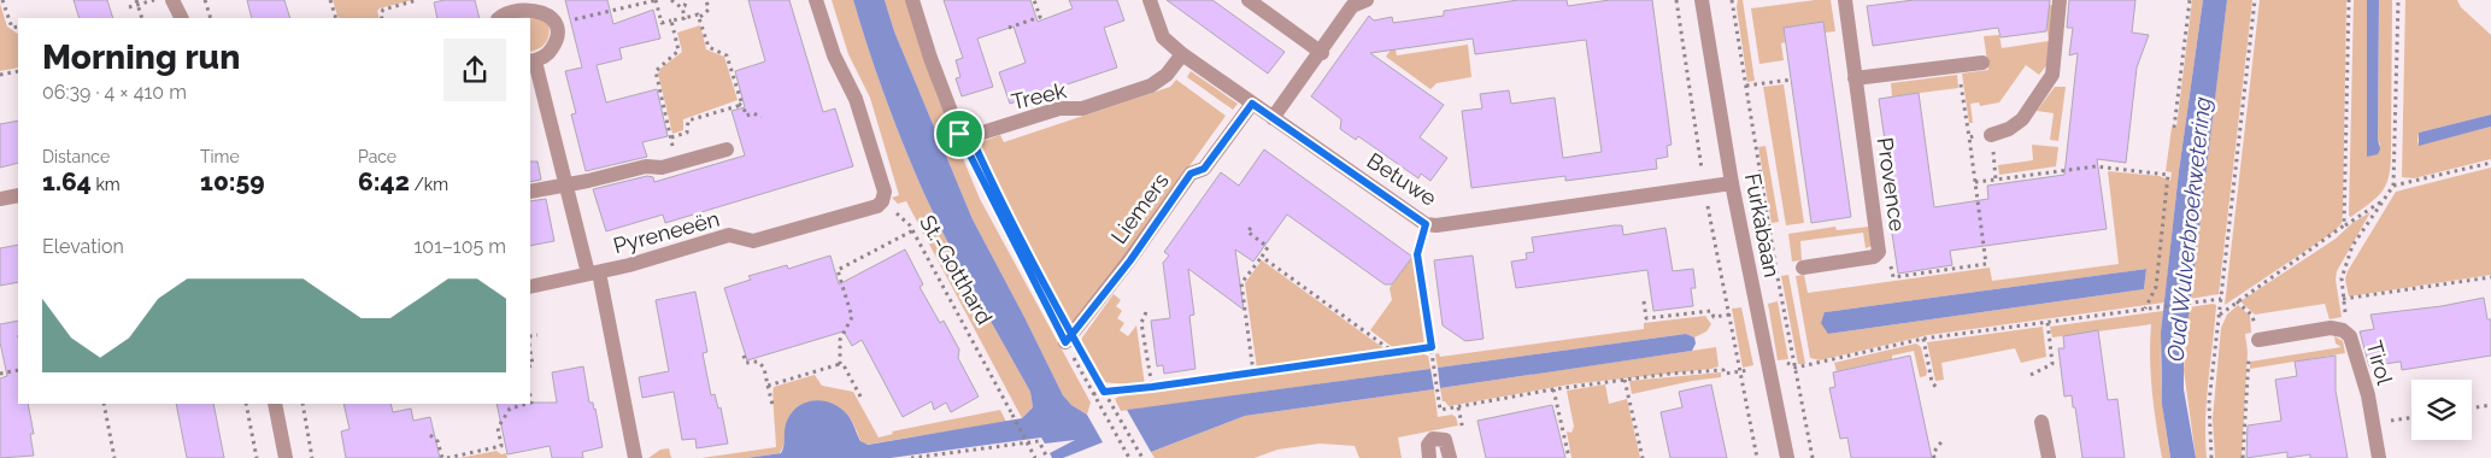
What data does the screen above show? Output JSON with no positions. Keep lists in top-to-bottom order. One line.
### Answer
{"streets":{"street":["Treek","Betuwe","Provence","Liemers","Furkabaan","Pyreneeën","Tirol"],"path":["St.-Gotthard"]},"crossings":[["Treek","Betuwe"],["Betuwe","Liemers"],["Betuwe","Furkabaan"],["Pyreneeën","St.-Gotthard"]],"water":["Oud Wulverbroekwetering"],"page":{"heading":["Morning run","06:39 · 4 × 410 m"],"stats":[["Distance","1.64 km"],["Time","10:59"],["Pace","6:42 /km"]],"chart":["Elevation","101–105 m"]}}
